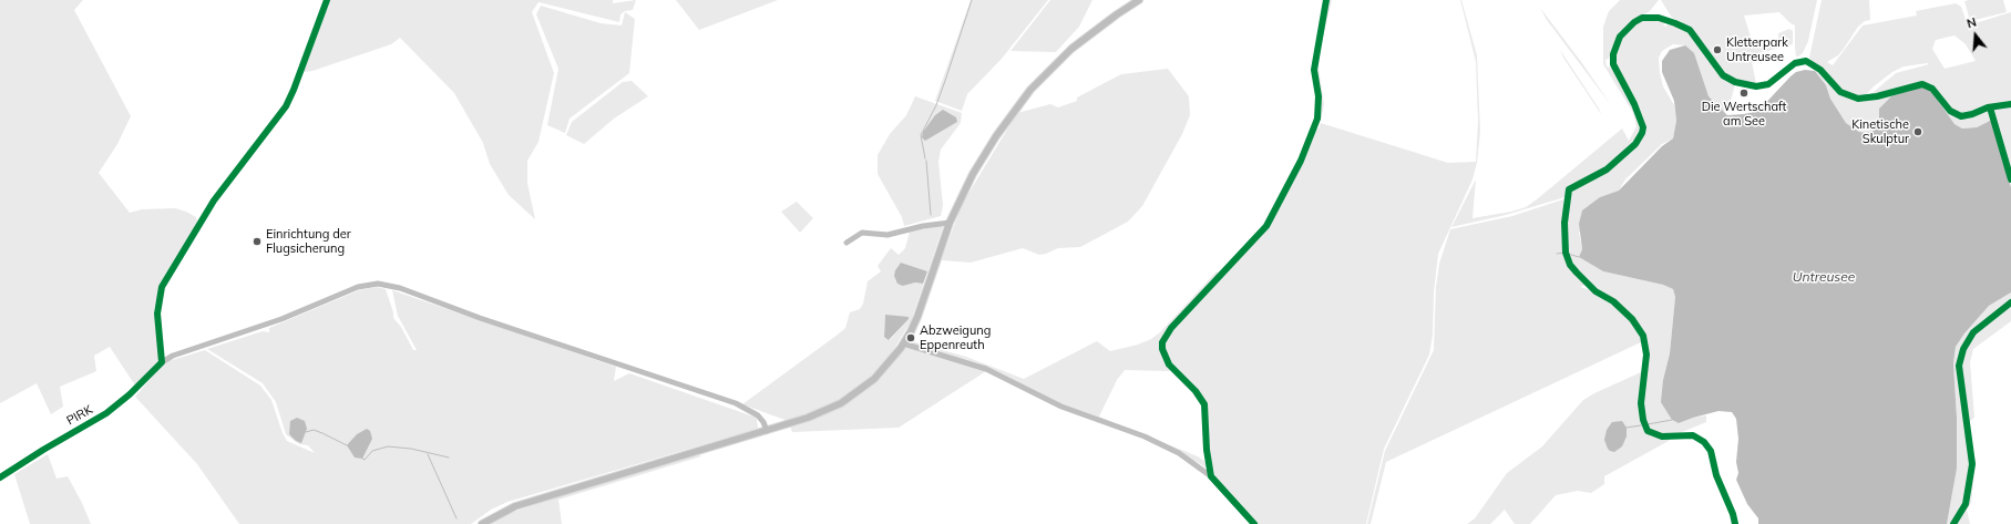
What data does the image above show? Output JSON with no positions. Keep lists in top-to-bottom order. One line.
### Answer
{"streets":{"street":["PIRK"]},"water":["Untreusee"],"places":["Kletterpark Untreusee","Die Wertschaft am See","Kinetische Skulptur","Einrichtung der Flugsicherung","Abzweigung Eppenreuth"],"north":"top"}
